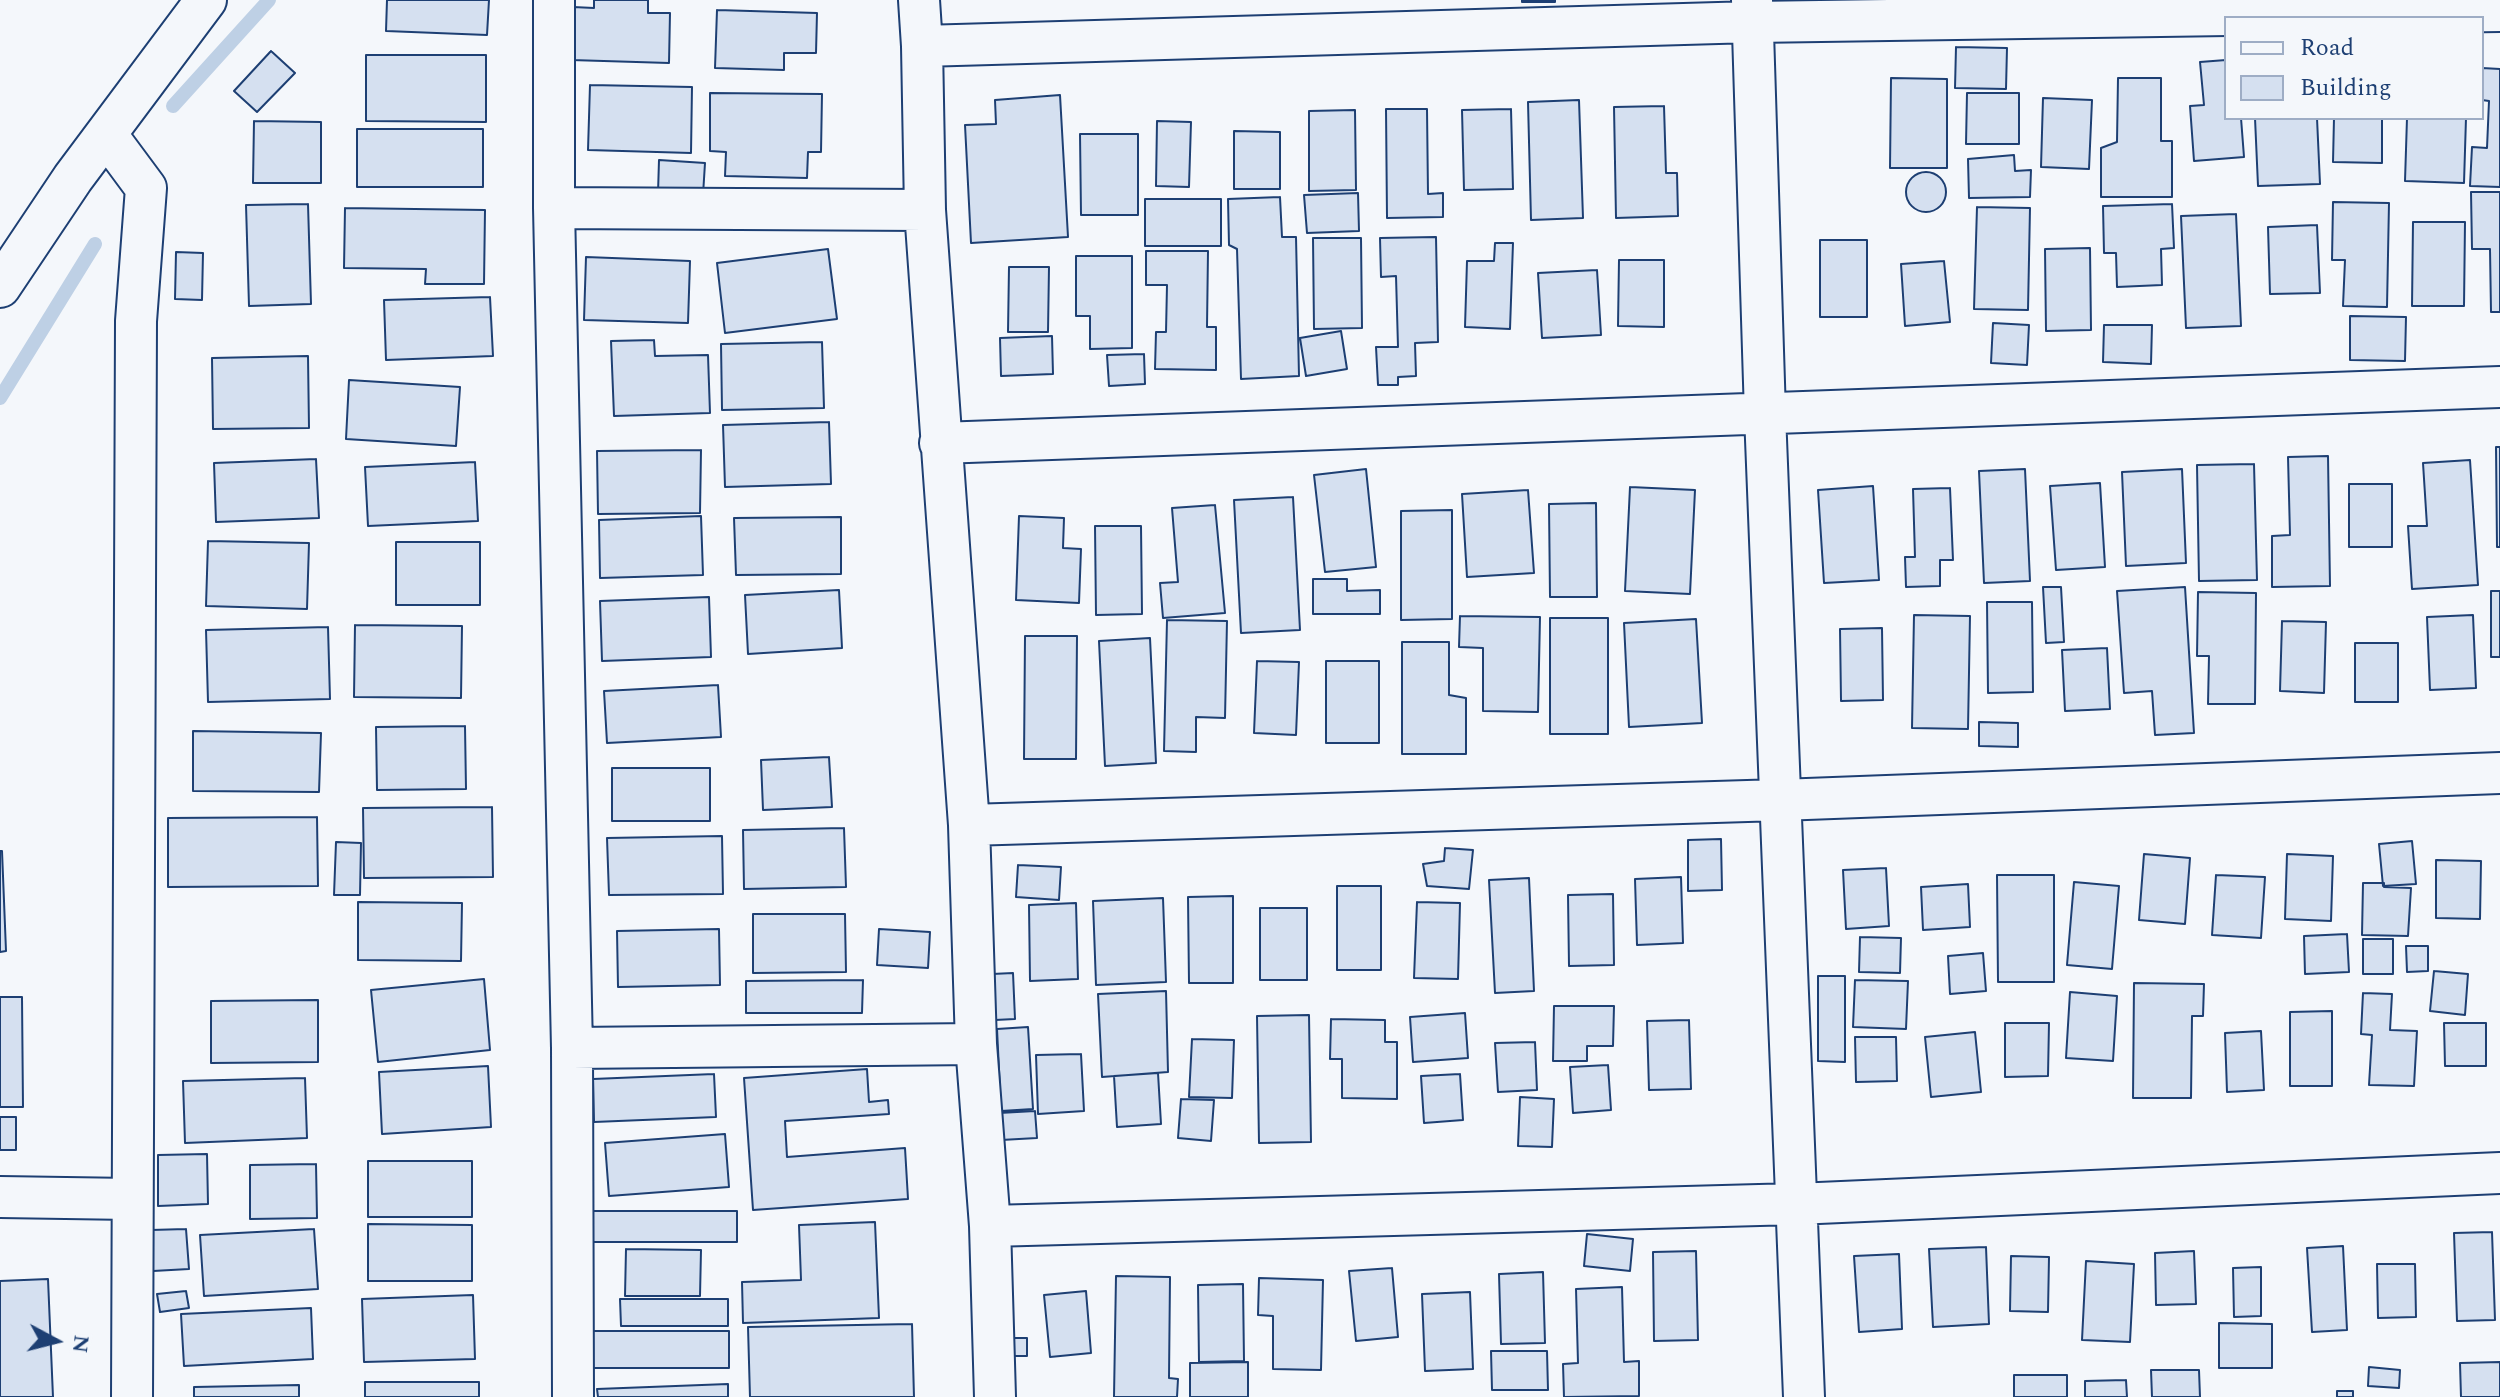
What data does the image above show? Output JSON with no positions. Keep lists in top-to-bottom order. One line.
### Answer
{"legend":["Road","Building"],"north":"right"}
